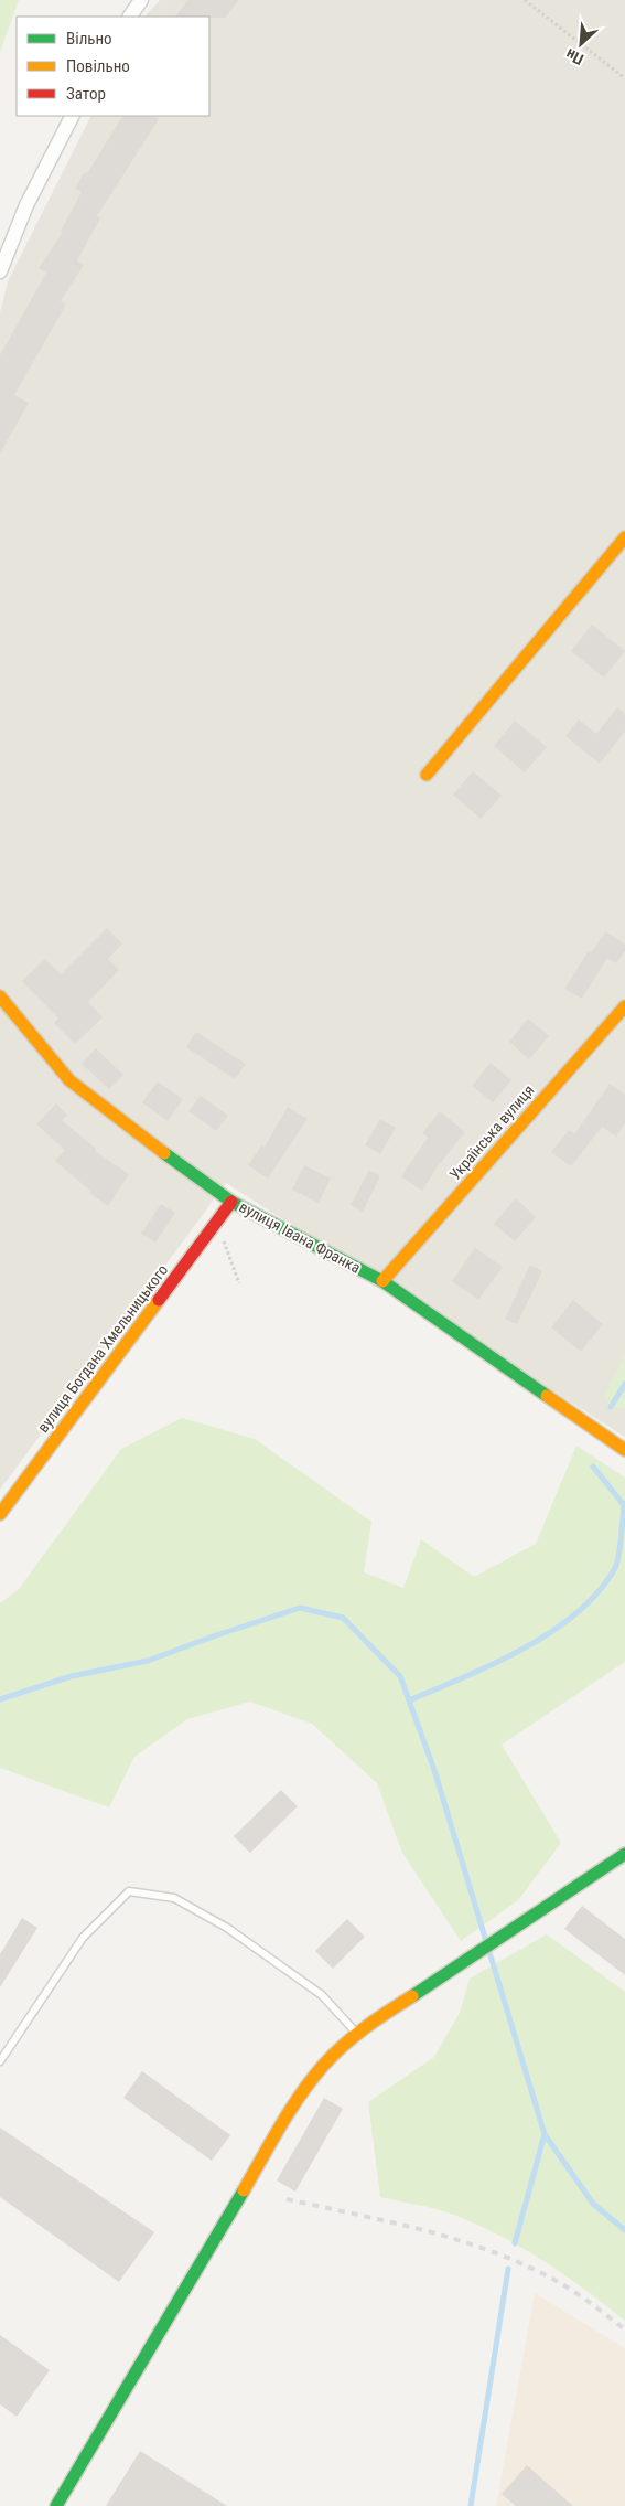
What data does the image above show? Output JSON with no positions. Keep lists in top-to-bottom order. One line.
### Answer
{"streets":{"street":["Українська вулиця","вулиця Івана Франка","вулиця Богдана Хмельницького"]},"crossings":[["Українська вулиця","вулиця Івана Франка"],["вулиця Івана Франка","вулиця Богдана Хмельницького"]],"legend":["Вільно","Повільно","Затор"],"north":"bottom left"}
